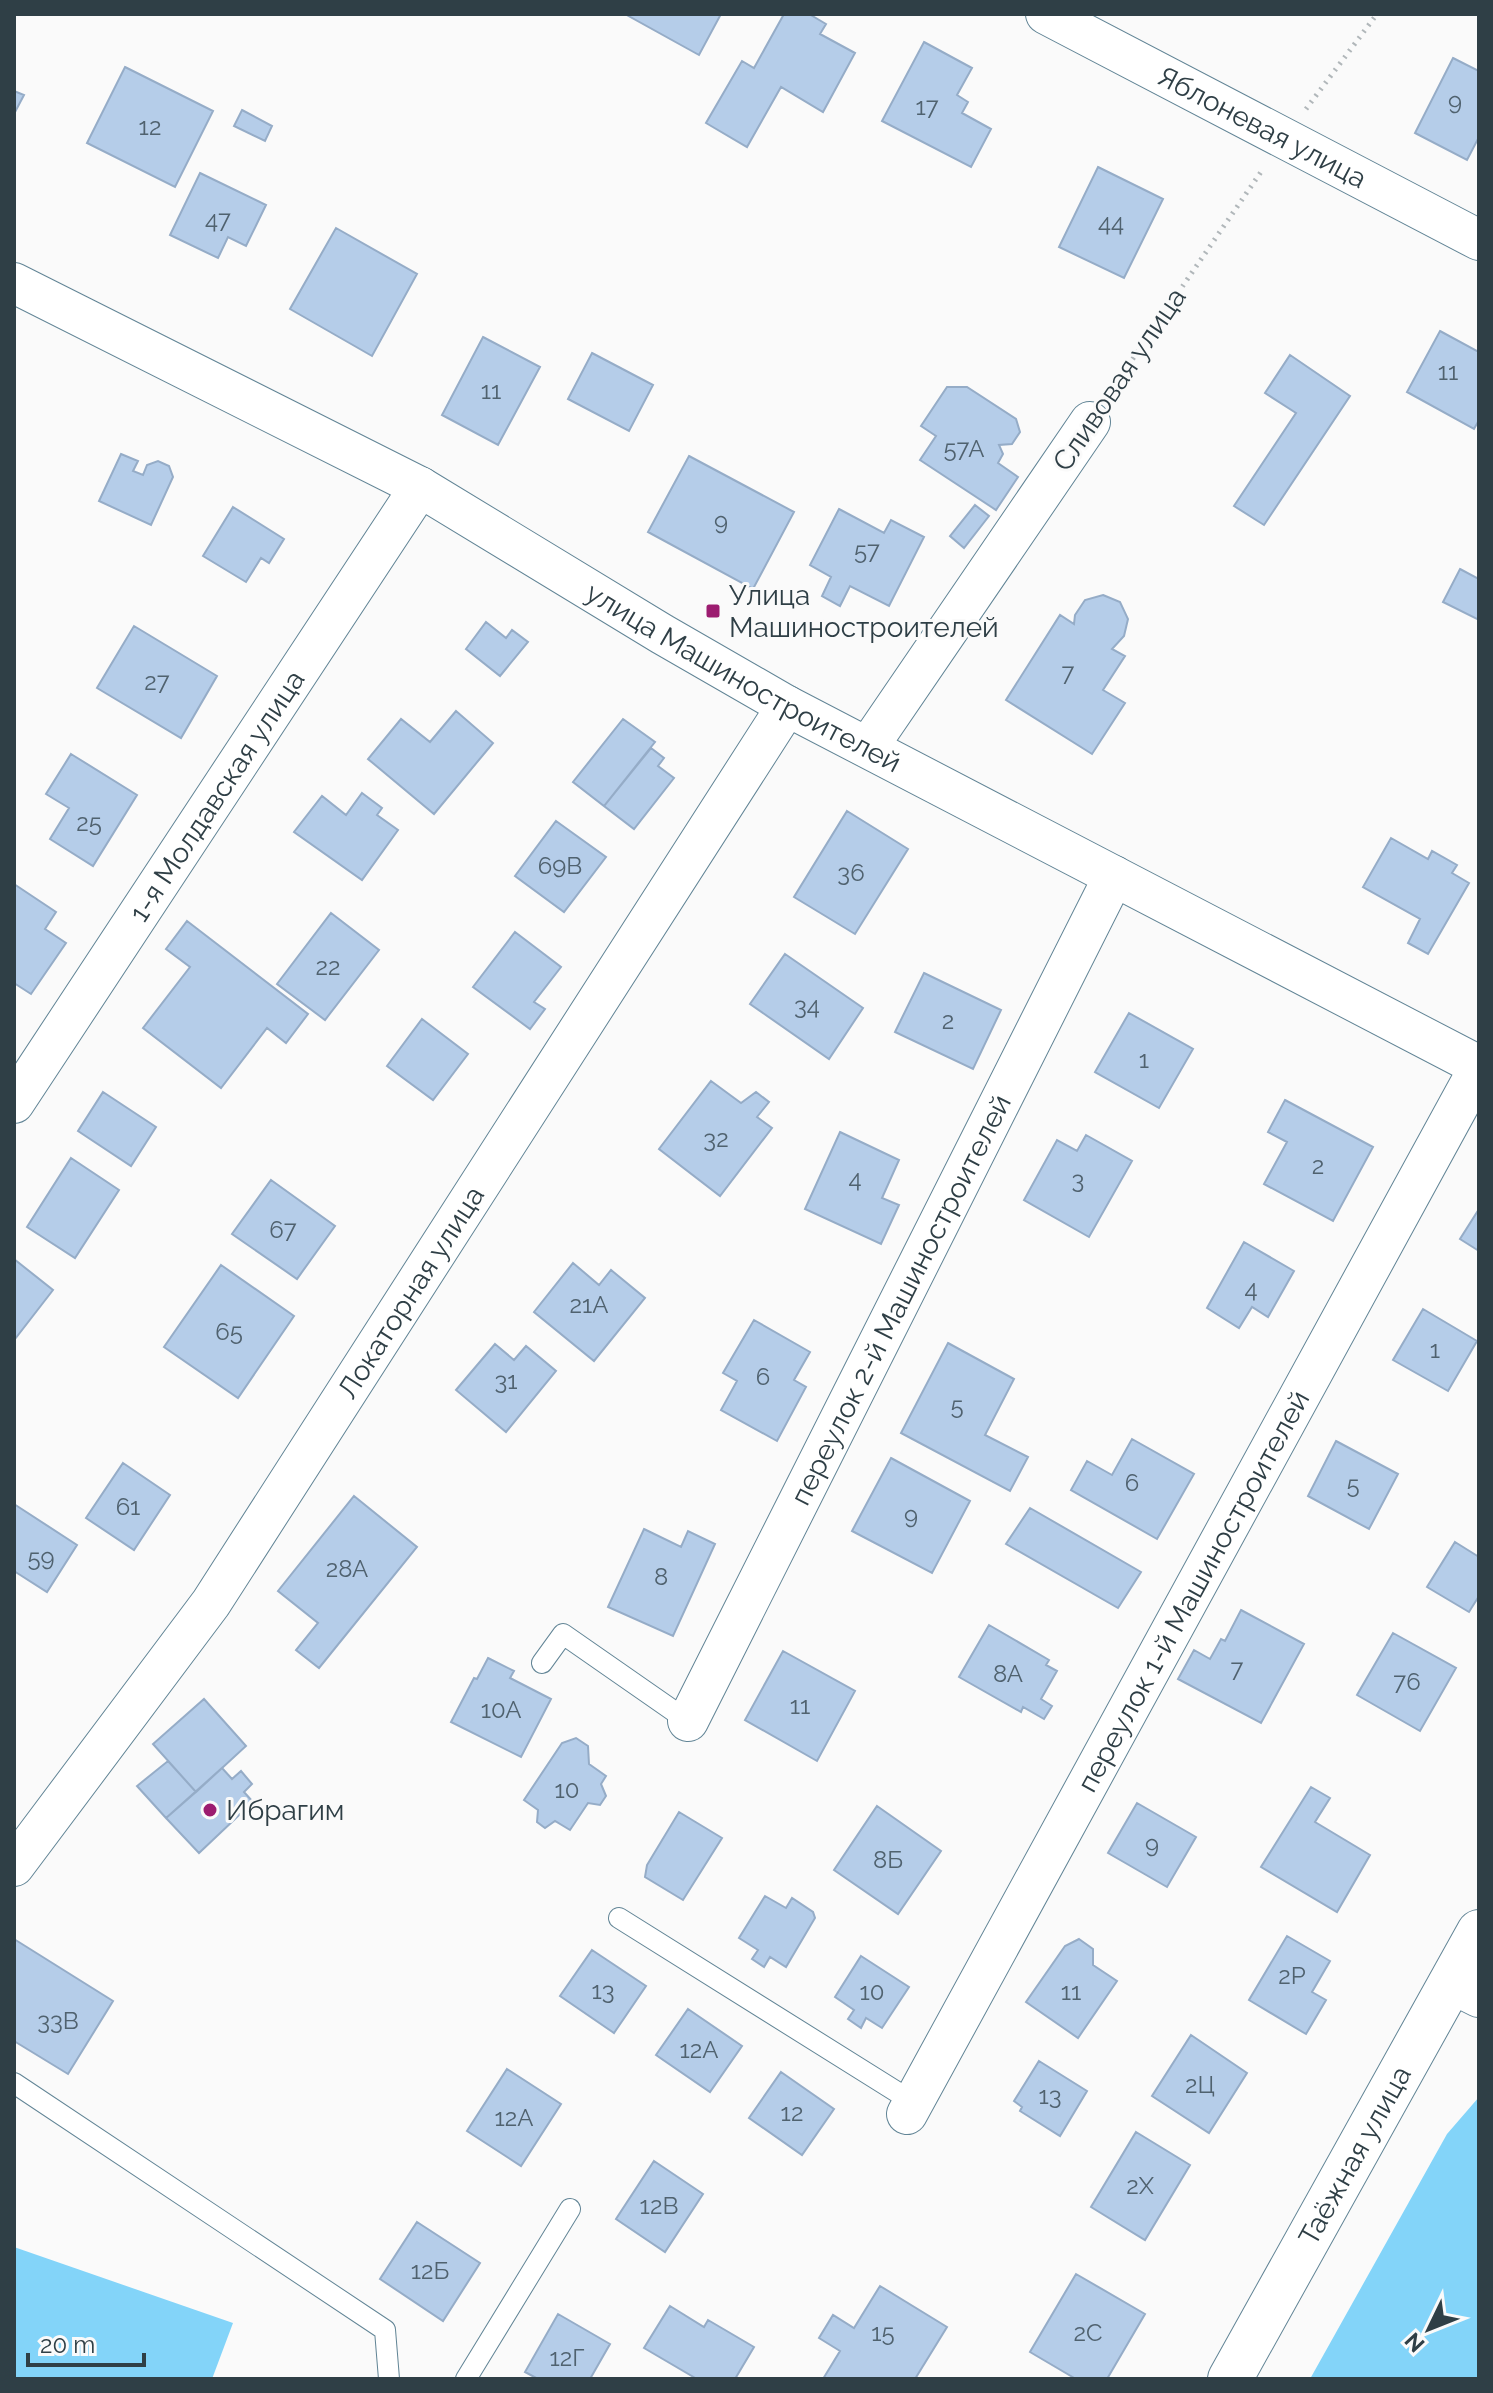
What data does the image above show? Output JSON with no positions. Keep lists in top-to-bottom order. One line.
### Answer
{"streets":{"street":["Яблоневая улица","Сливовая улица","улица Машиностроителей","1-я Молдавская улица","Локаторная улица","переулок 2-й Машиностроителей","переулок 1-й Машиностроителей","Таёжная улица"]},"crossings":[["Яблоневая улица","Сливовая улица"],["Сливовая улица","улица Машиностроителей"],["улица Машиностроителей","1-я Молдавская улица"],["улица Машиностроителей","Локаторная улица"],["улица Машиностроителей","переулок 2-й Машиностроителей"],["улица Машиностроителей","переулок 1-й Машиностроителей"]],"places":{"transit":["Улица Машиностроителей"],"other":["Ибрагим"]},"house_numbers":["9","17","12","47","44","11","11","57А","9","57","7","27","25","69В","36","22","34","2","1","32","2","4","3","67","4","21А","65","1","6","31","5","6","5","61","9","59","28А","8","7","8А","76","11","10А","10","9","8Б","2Р","13","10","11","33В","12А","2Ц","13","12","12А","2Х","12В","12Б","15","2С","12Г"],"scale_bar":"20 m","north":"bottom left"}
